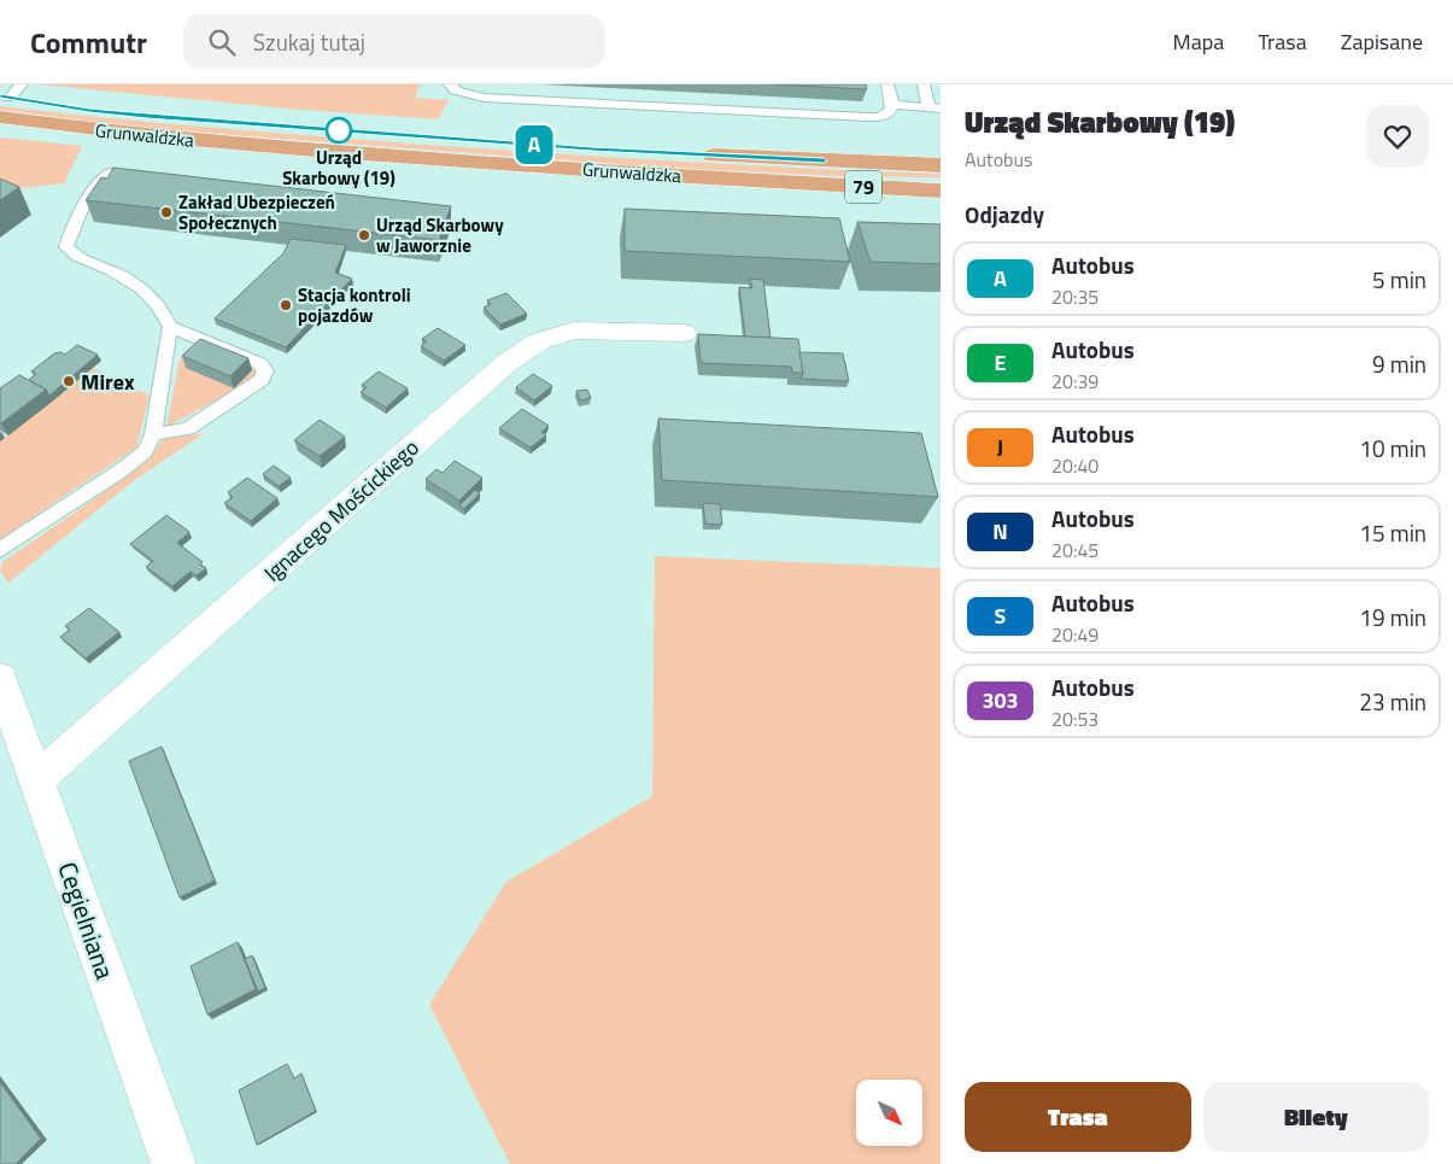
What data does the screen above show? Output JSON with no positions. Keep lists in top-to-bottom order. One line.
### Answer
{"streets":{"main road":["Grunwaldzka","79"],"street":["Ignacego Mościckiego","Cegielniana"]},"crossings":[["Ignacego Mościckiego","Cegielniana"]],"places":["Urząd Skarbowy (19)","Zakład Ubezpieczeń Społecznych","Urząd Skarbowy w Jaworznie","Stacja kontroli pojazdów","Mirex"],"lines":["bus line A"],"north":"bottom right","page":{"header":"Commutr","search":"Szukaj tutaj","nav":["Mapa","Trasa","Zapisane"],"on_map":"A","heading":[["Urząd Skarbowy (19)","Autobus"],"Odjazdy"],"list":[{"mark":"A","name":"Autobus","note":"20:35","value":"5 min"},{"mark":"E","name":"Autobus","note":"20:39","value":"9 min"},{"mark":"J","name":"Autobus","note":"20:40","value":"10 min"},{"mark":"N","name":"Autobus","note":"20:45","value":"15 min"},{"mark":"S","name":"Autobus","note":"20:49","value":"19 min"},{"mark":"303","name":"Autobus","note":"20:53","value":"23 min"}],"buttons":["Trasa","Bilety"]}}
